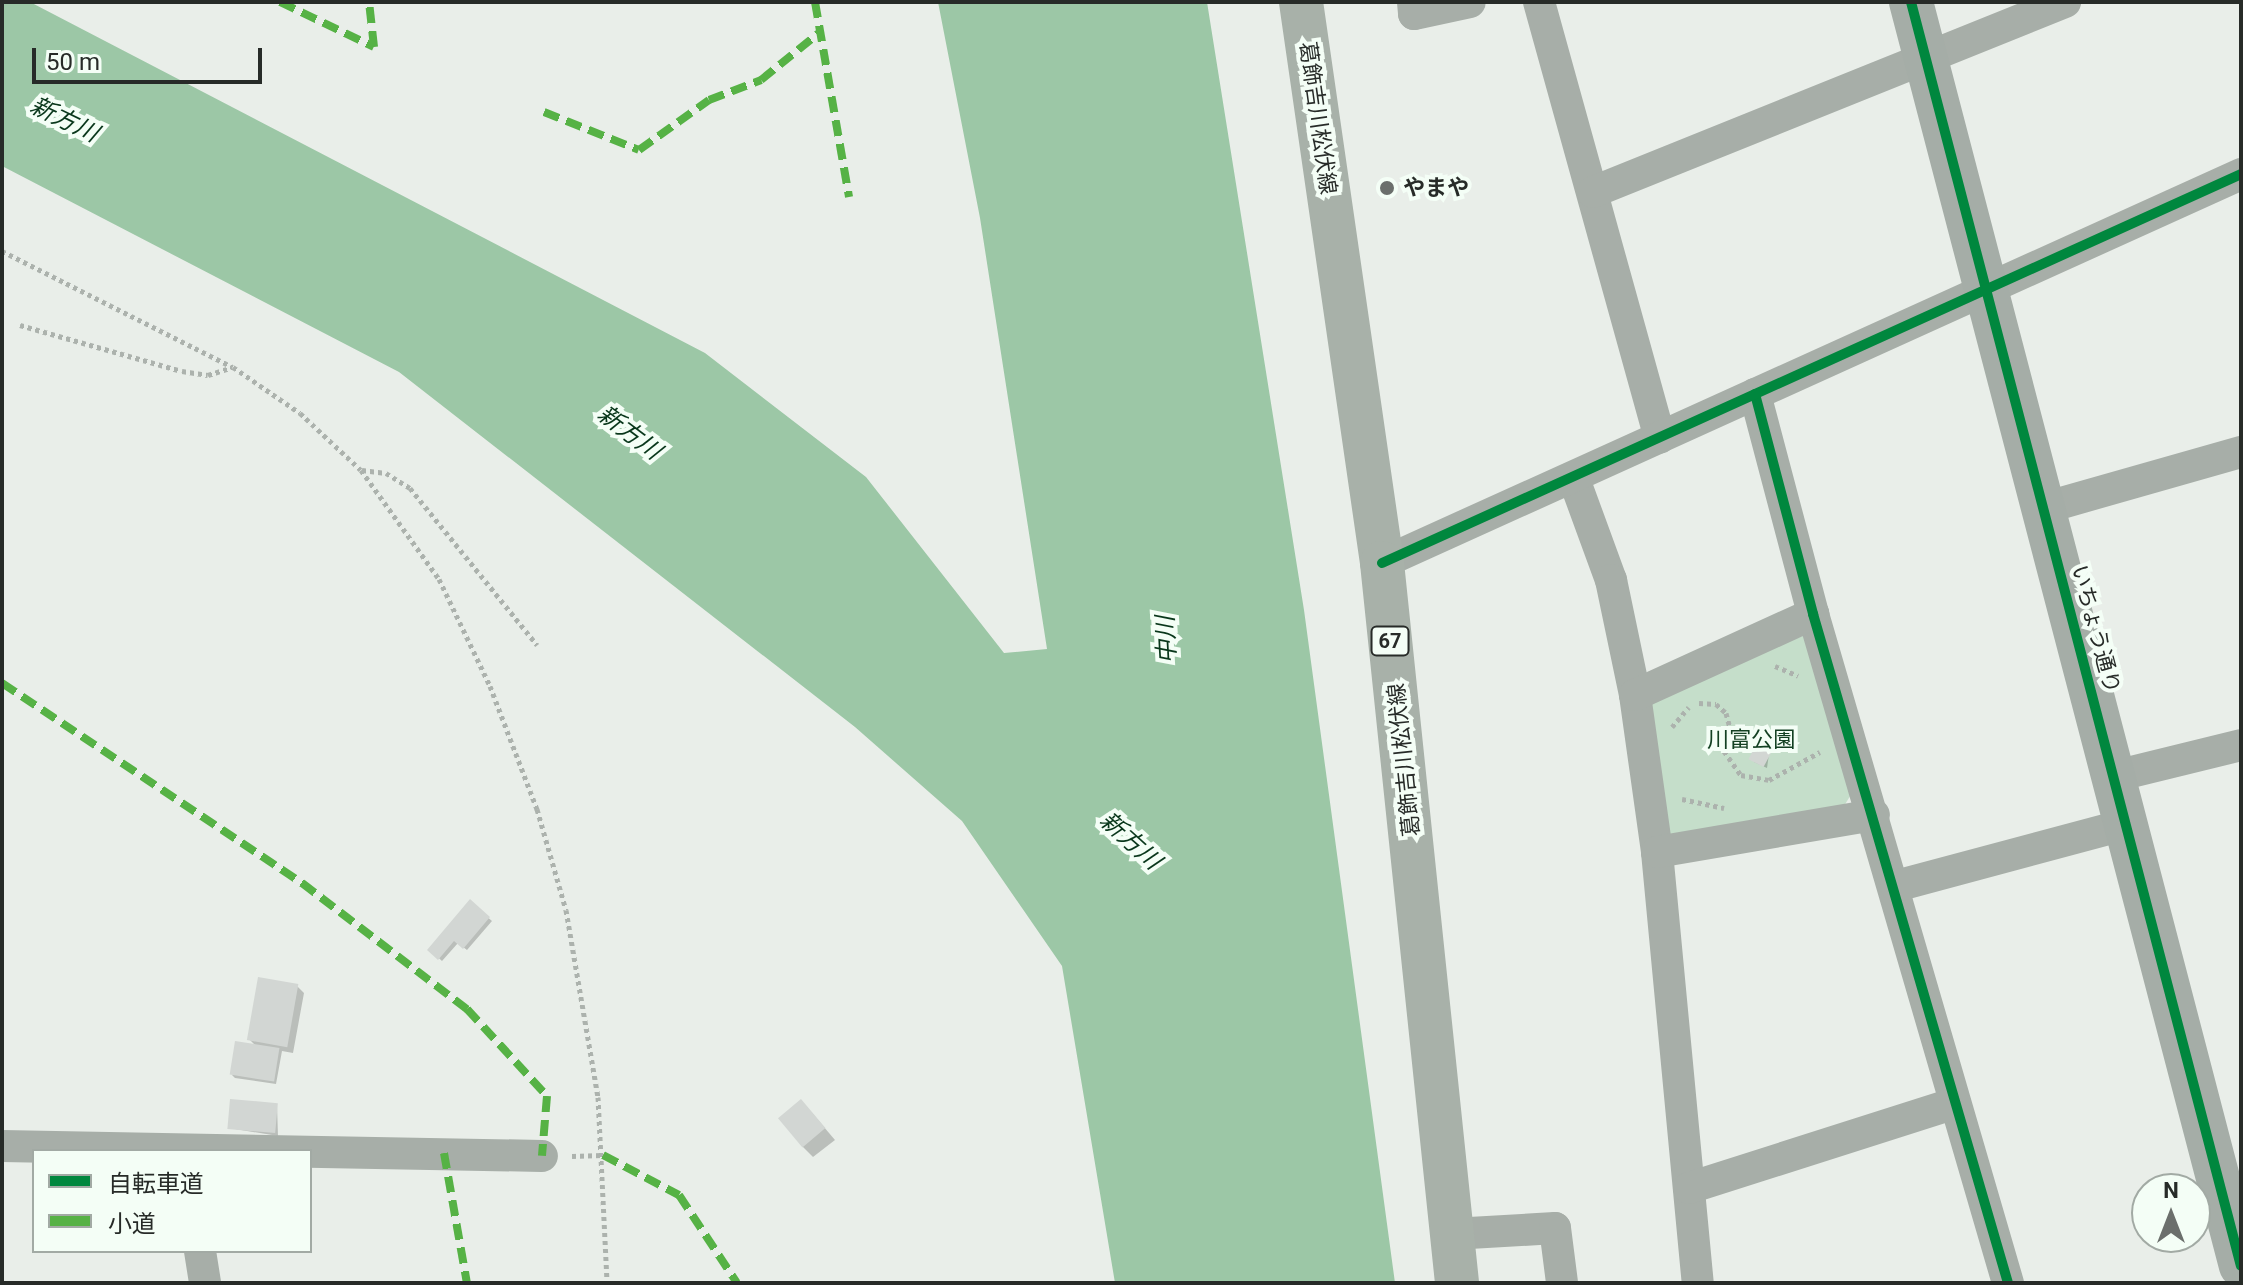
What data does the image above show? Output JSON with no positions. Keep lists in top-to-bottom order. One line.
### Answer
{"streets":{"main road":["葛飾吉川松伏線","67"],"street":["いちょう通り"]},"water":["新方川","中川"],"parks":["川富公園"],"places":["やまや"],"legend":["自転車道","小道"],"scale_bar":"50 m","north":"top"}
